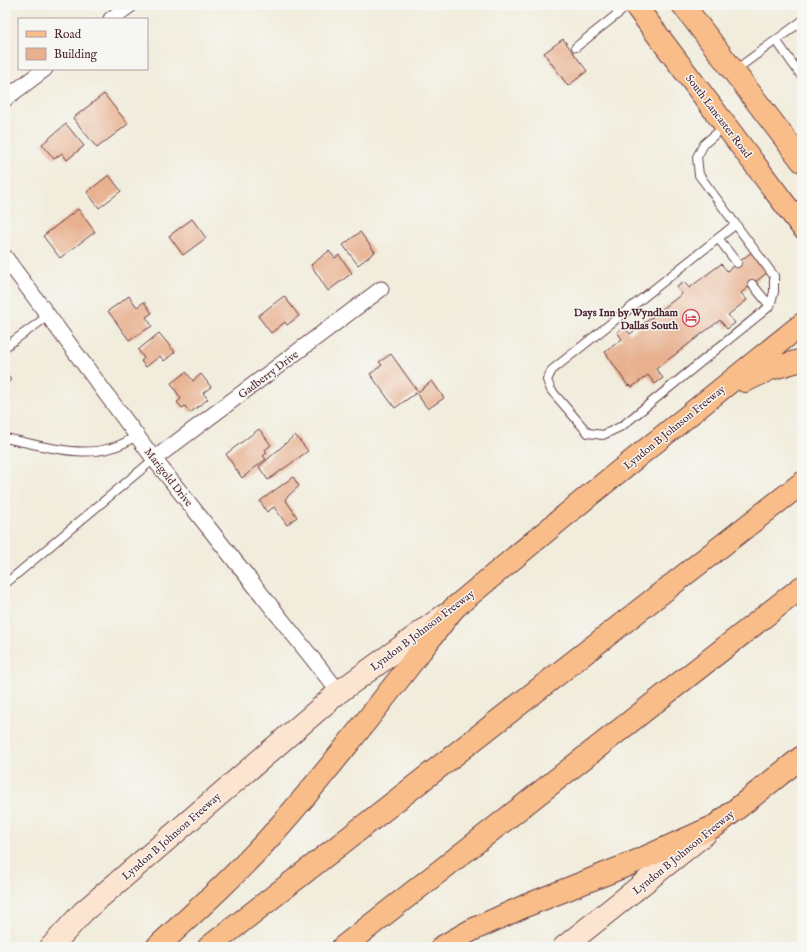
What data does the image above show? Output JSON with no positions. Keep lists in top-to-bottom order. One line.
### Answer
{"streets":{"main road":["South Lancaster Road","Lyndon B Johnson Freeway"],"street":["Gadberry Drive","Marigold Drive"]},"crossings":[["Gadberry Drive","Marigold Drive"],["Lyndon B Johnson Freeway","Marigold Drive"]],"places":{"hotel":["Days Inn by Wyndham Dallas South"]},"legend":["Road","Building"]}
